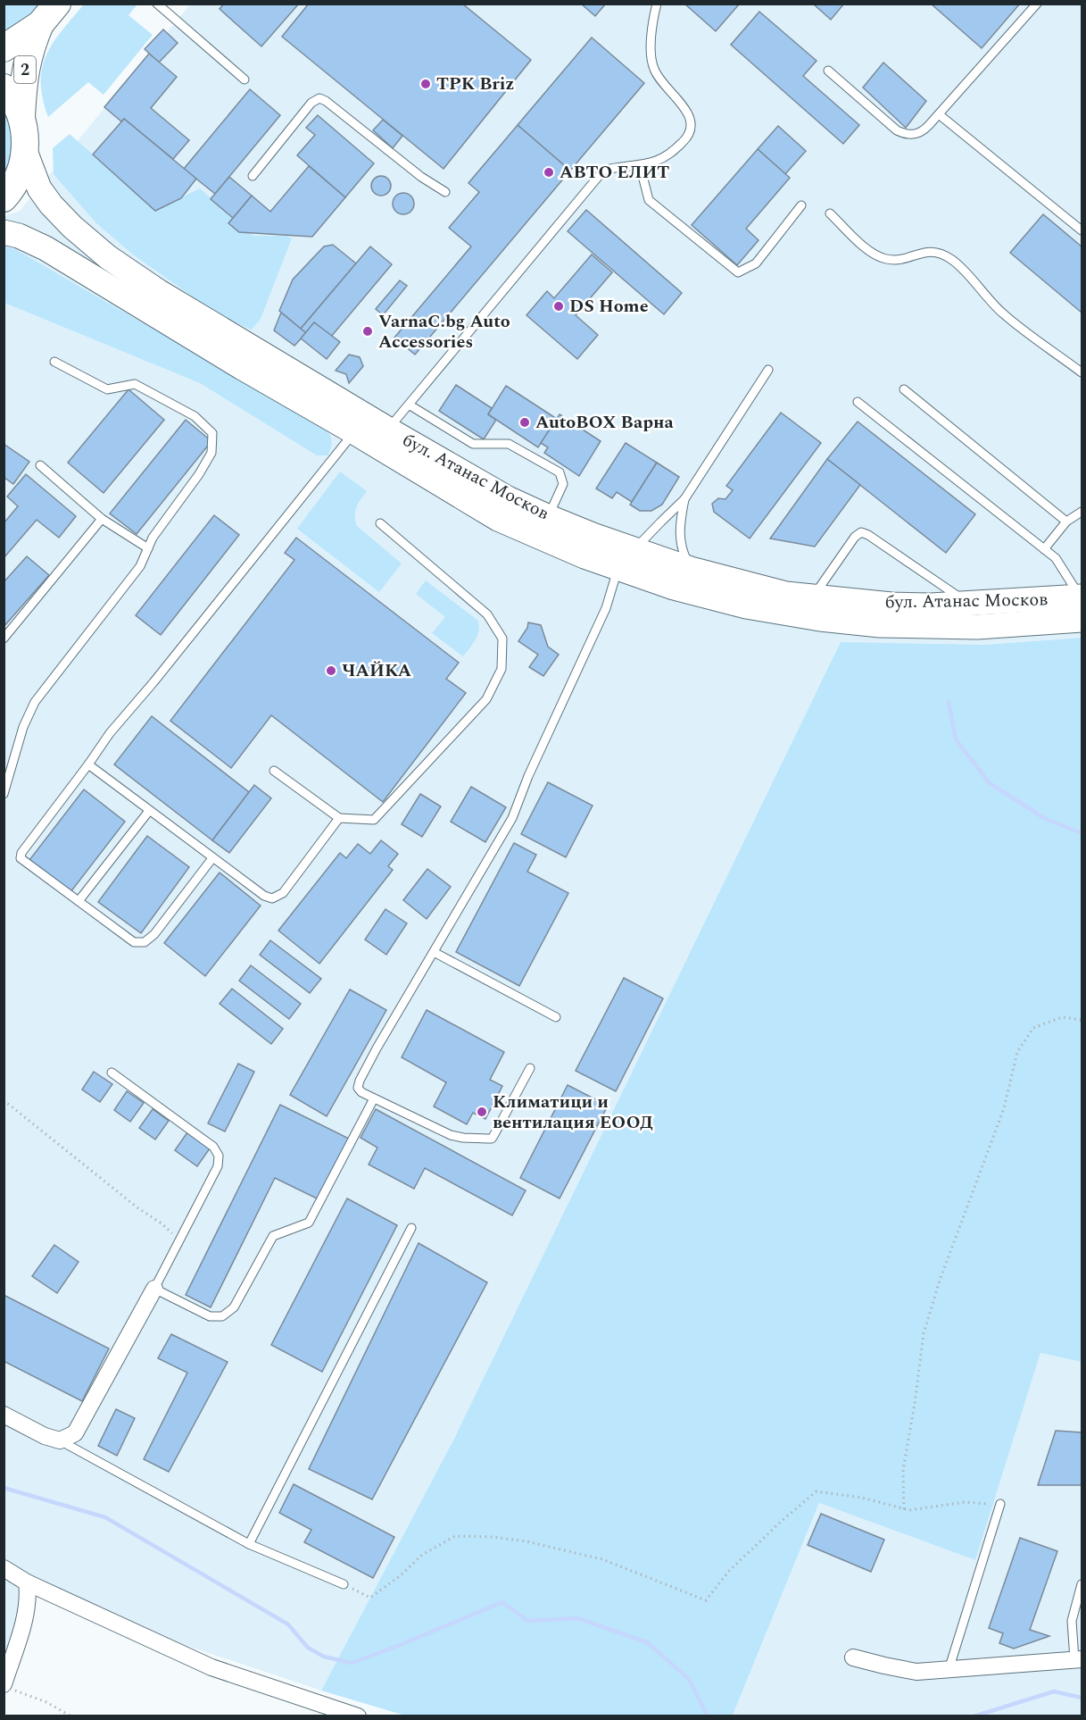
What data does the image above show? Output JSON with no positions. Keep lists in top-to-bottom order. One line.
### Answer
{"streets":{"main road":["2","бул. Атанас Москов"]},"crossings":[["2","бул. Атанас Москов"]],"places":["TPK Briz","АВТО ЕЛИТ","DS Home","VarnaC.bg Auto Accessories","AutoBOX Варна","ЧАЙКА","Климатици и вентилация ЕООД"]}
